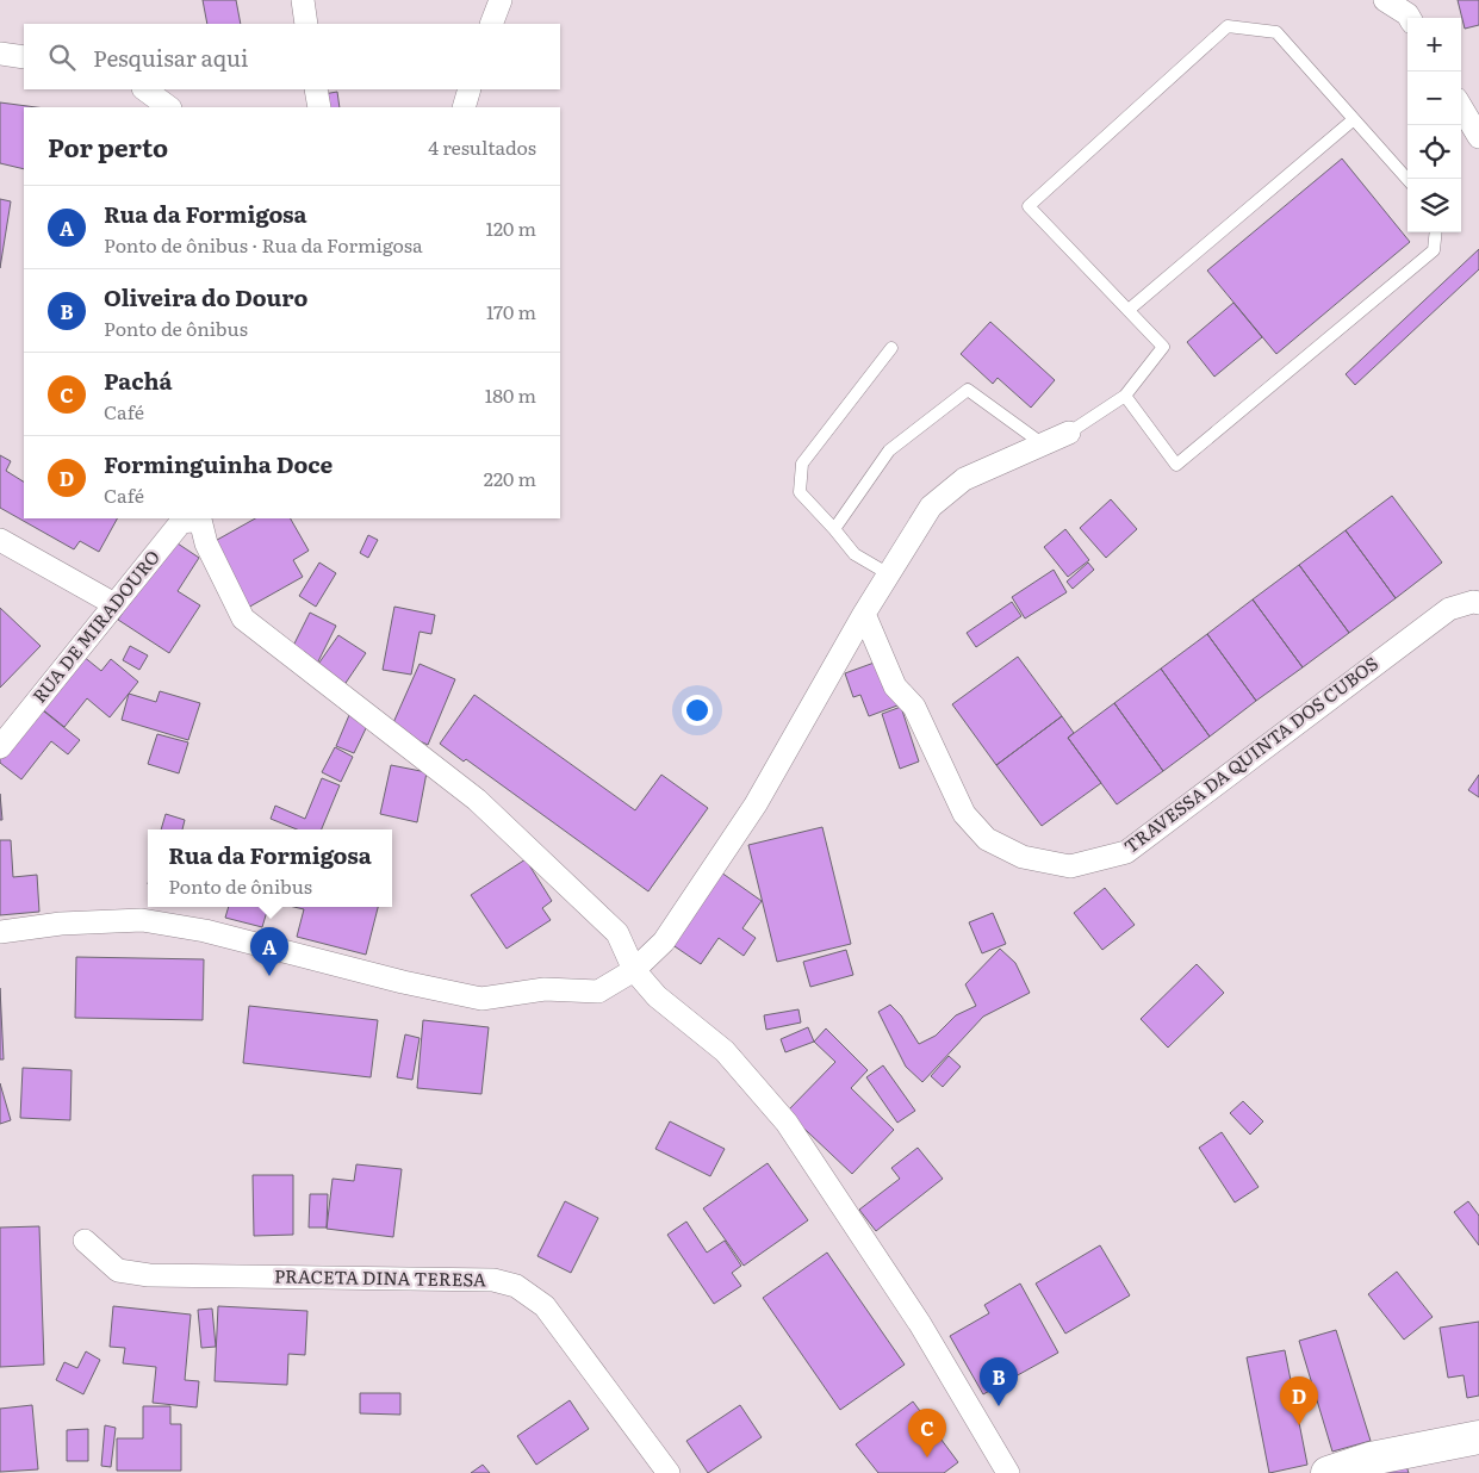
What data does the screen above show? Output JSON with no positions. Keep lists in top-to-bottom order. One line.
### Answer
{"streets":{"street":["RUA DE MIRADOURO","TRAVESSA DA QUINTA DOS CUBOS","PRACETA DINA TERESA"]},"page":{"map_buttons":["+","−"],"search":"Pesquisar aqui","heading":["Por perto","4 resultados"],"list":[{"mark":"A","name":"Rua da Formigosa","note":"Ponto de ônibus · Rua da Formigosa","value":"120 m"},{"mark":"B","name":"Oliveira do Douro","note":"Ponto de ônibus","value":"170 m"},{"mark":"C","name":"Pachá","note":"Café","value":"180 m"},{"mark":"D","name":"Forminguinha Doce","note":"Café","value":"220 m"}],"popup":["Rua da Formigosa","Ponto de ônibus"],"pins":["A","B","D","C"]}}
